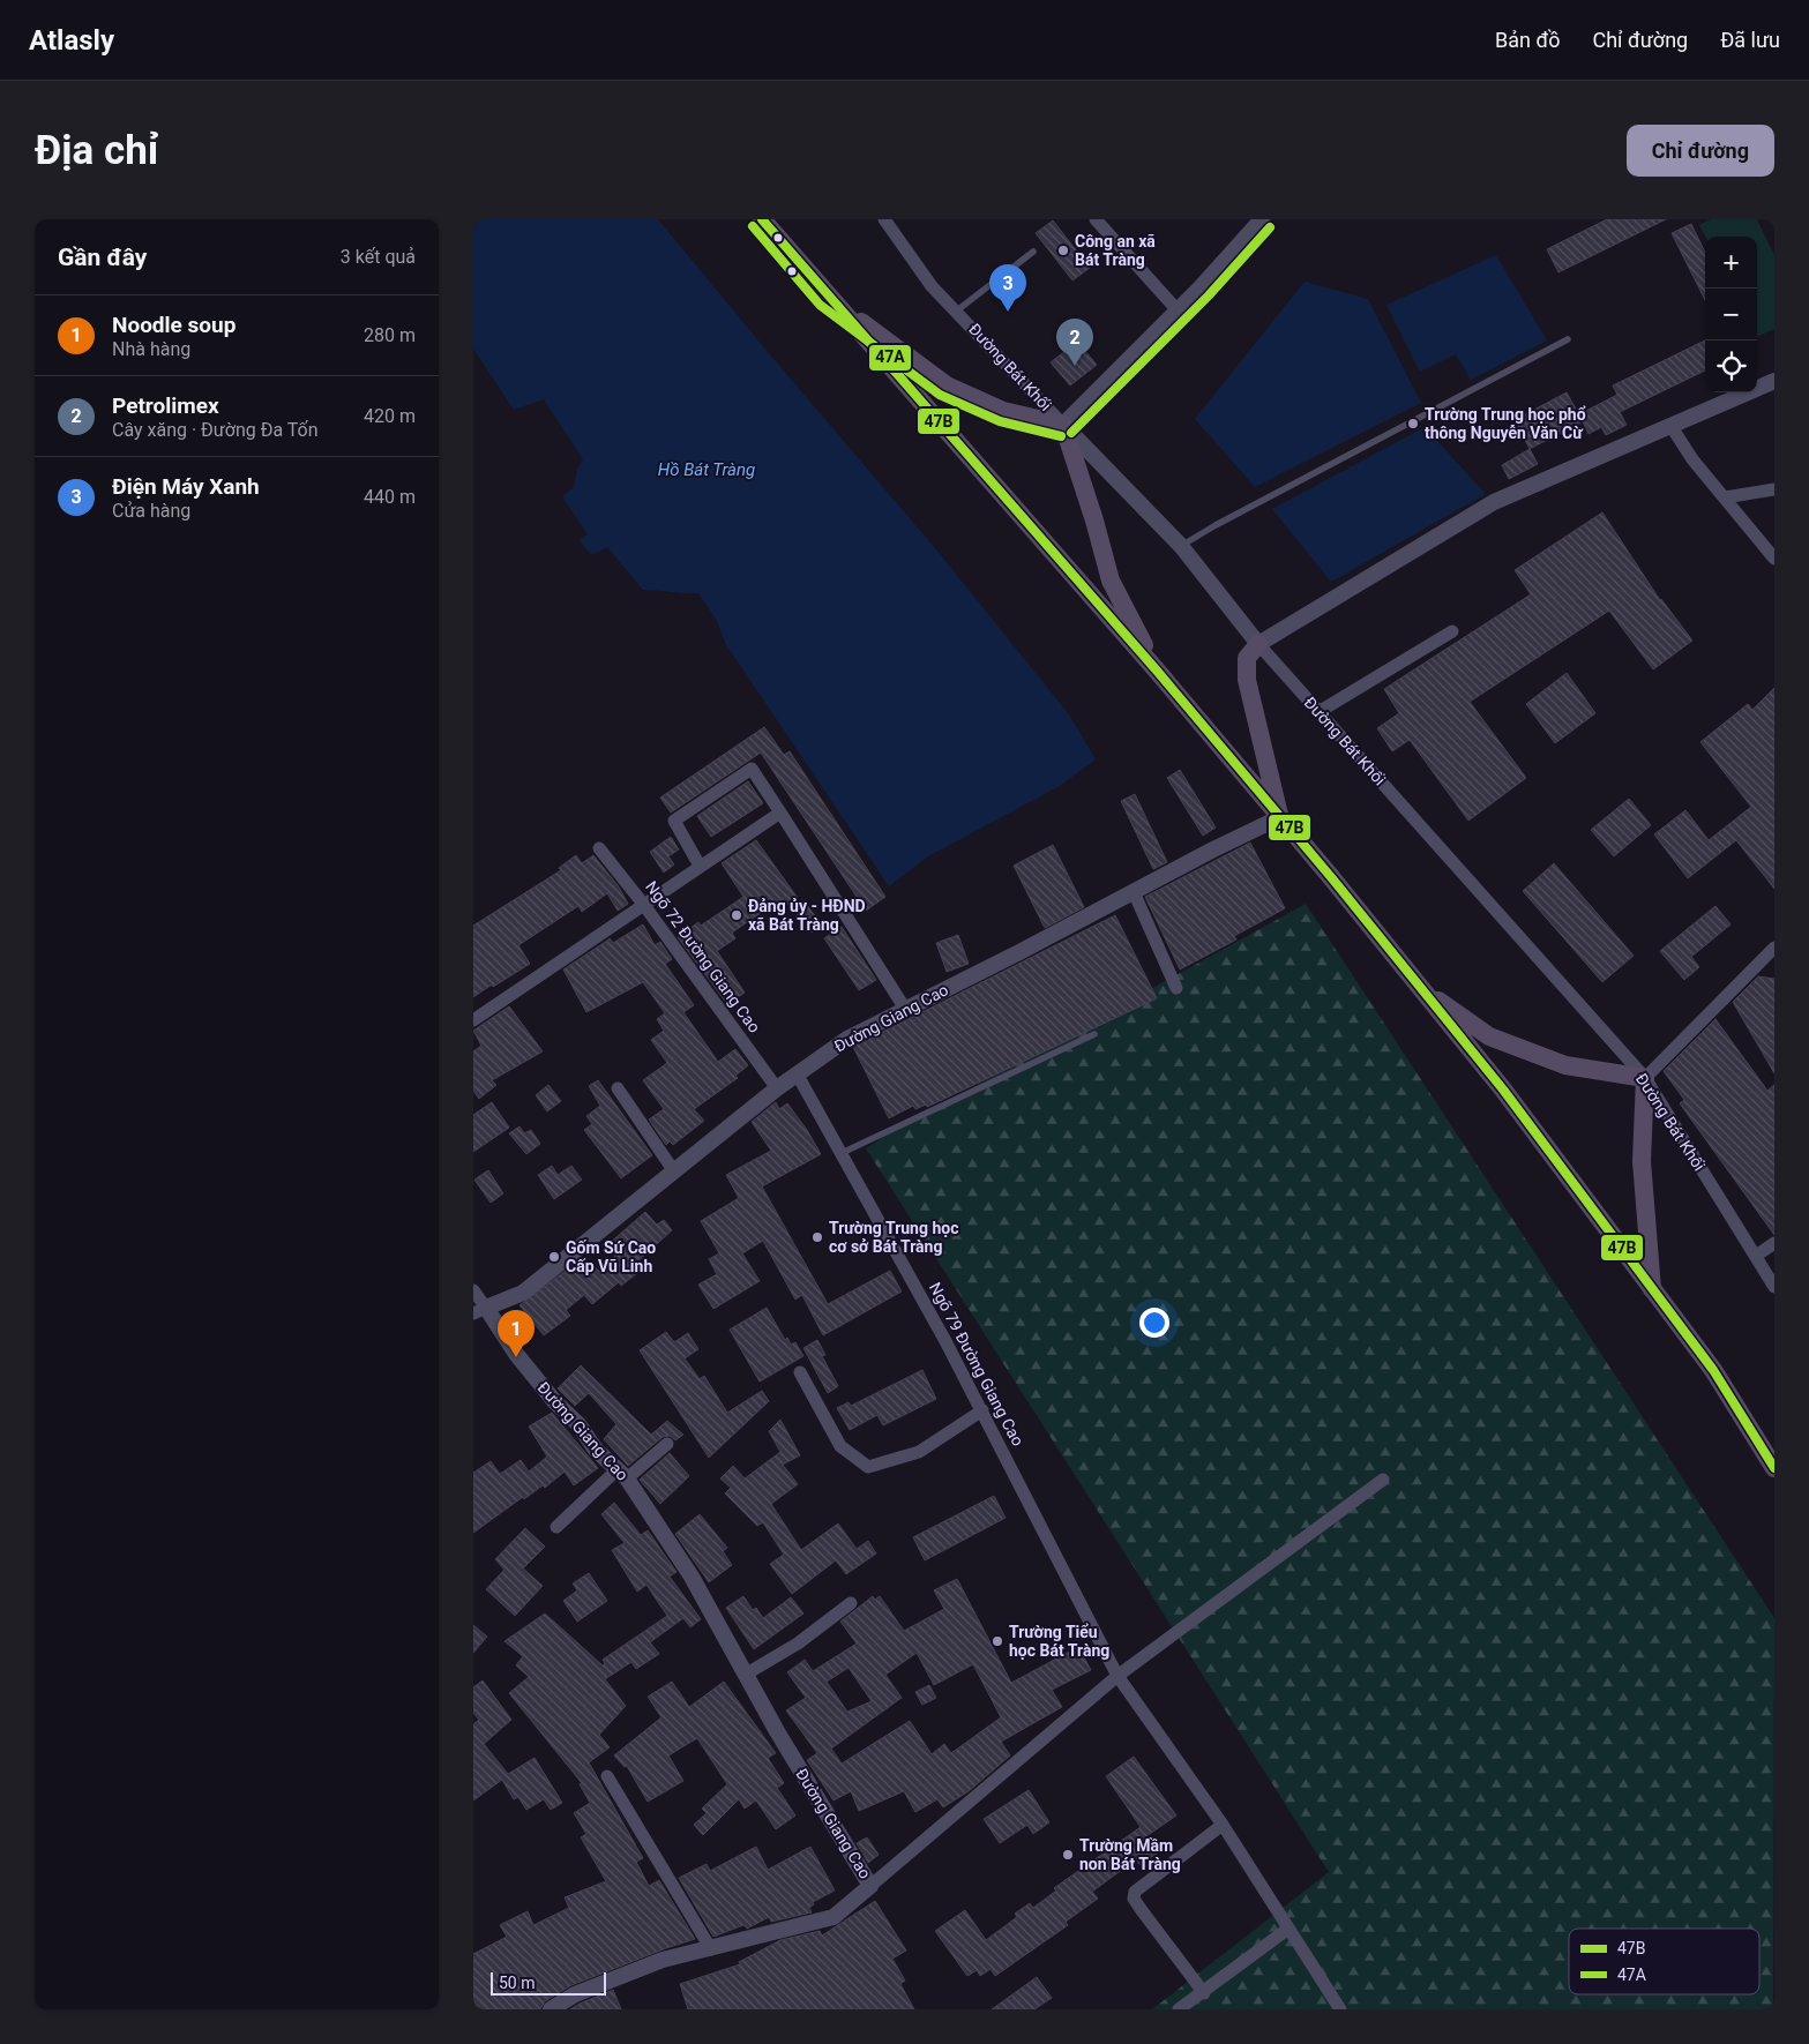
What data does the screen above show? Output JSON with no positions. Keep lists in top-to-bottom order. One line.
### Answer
{"streets":{"street":["Đường Bát Khối","Ngõ 72 Đường Giang Cao","Đường Giang Cao","Ngõ 79 Đường Giang Cao"]},"crossings":[["Ngõ 72 Đường Giang Cao","Đường Giang Cao"],["Đường Giang Cao","Ngõ 79 Đường Giang Cao"]],"water":["Hồ Bát Tràng"],"places":["Công an xã Bát Tràng","Trường Trung học phổ thông Nguyễn Văn Cừ","Đảng ủy - HĐND xã Bát Tràng","Trường Trung học cơ sở Bát Tràng","Gốm Sứ Cao Cấp Vũ Linh","Trường Tiểu học Bát Tràng","Trường Mầm non Bát Tràng"],"lines":["transit line 47B","transit line 47A"],"legend":["47B","47A"],"scale_bar":"50 m","page":{"header":"Atlasly","nav":["Bản đồ","Chỉ đường","Đã lưu"],"buttons":"Chỉ đường","title":"Địa chỉ","heading":["Gần đây","3 kết quả"],"map_buttons":["+","−"],"pins":["3","2","1"],"list":[{"mark":"1","name":"Noodle soup","note":"Nhà hàng","value":"280 m"},{"mark":"2","name":"Petrolimex","note":"Cây xăng · Đường Đa Tốn","value":"420 m"},{"mark":"3","name":"Điện Máy Xanh","note":"Cửa hàng","value":"440 m"}],"scale":"50 m"}}
